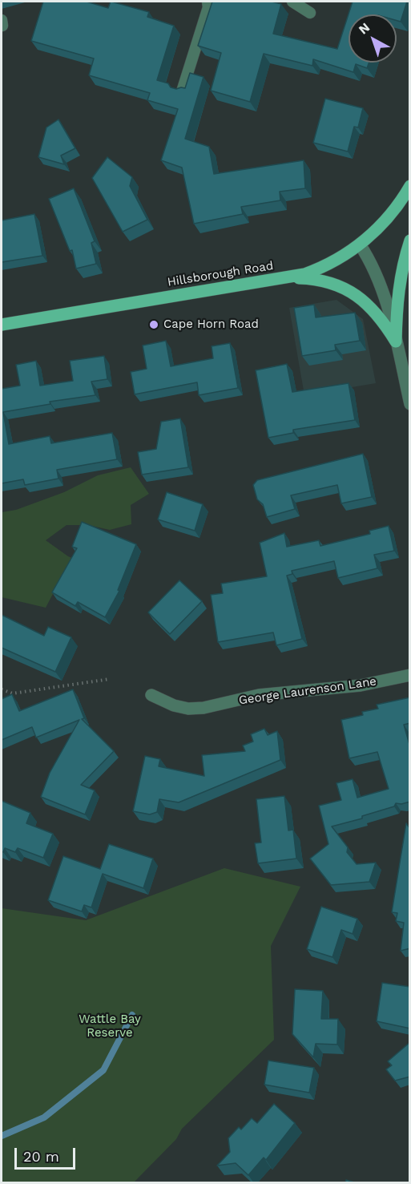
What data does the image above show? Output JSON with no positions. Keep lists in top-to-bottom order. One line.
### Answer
{"streets":{"main road":["Hillsborough Road"],"street":["George Laurenson Lane"]},"parks":["Wattle Bay Reserve"],"places":["Cape Horn Road"],"scale_bar":"20 m","north":"top left"}
